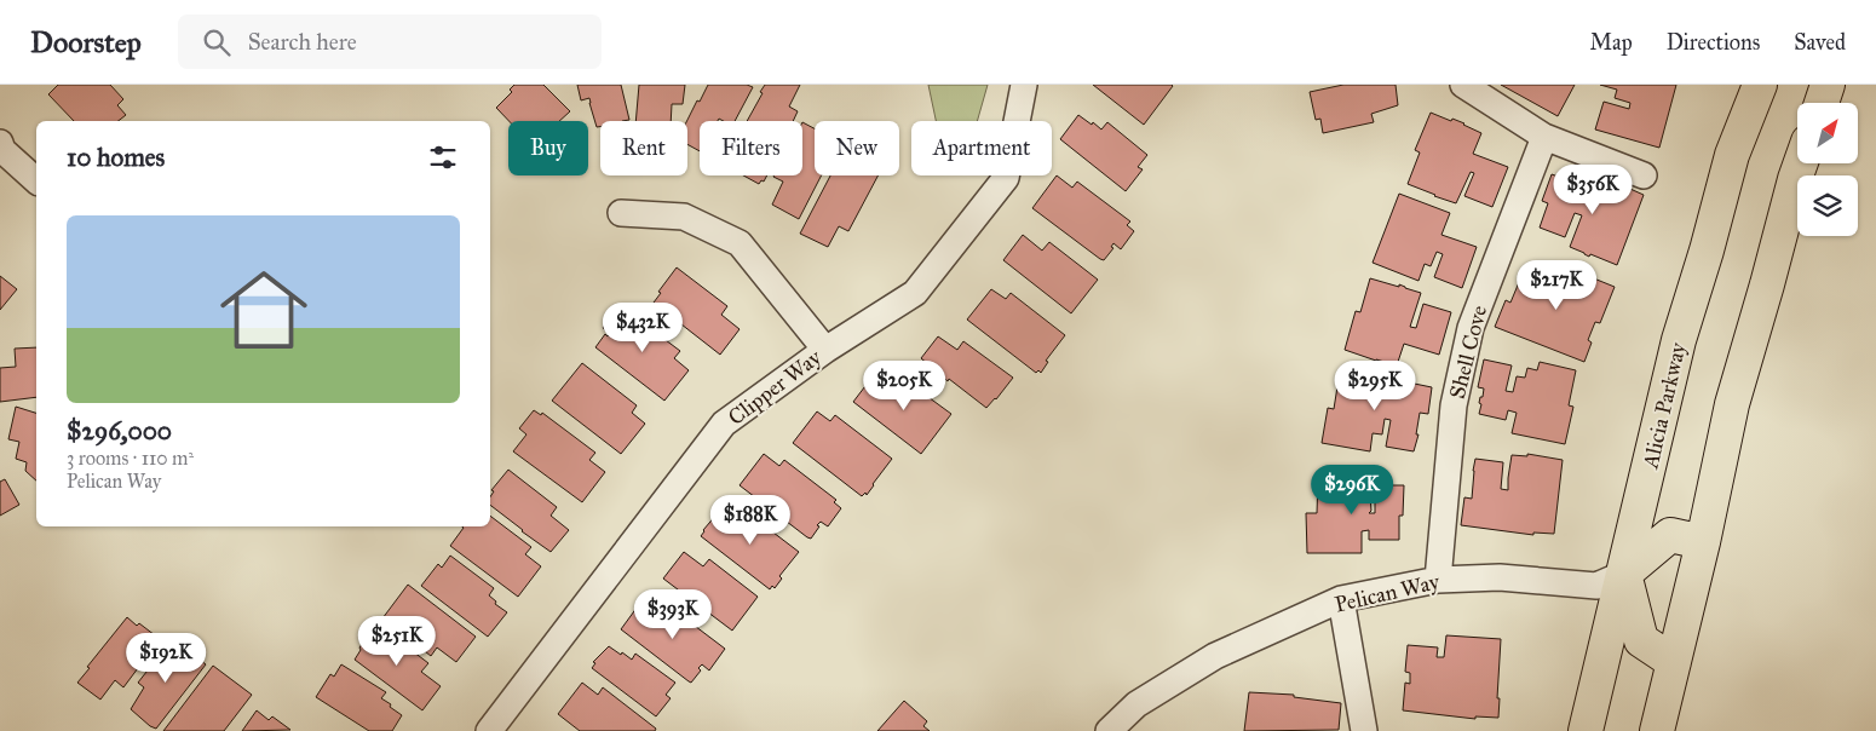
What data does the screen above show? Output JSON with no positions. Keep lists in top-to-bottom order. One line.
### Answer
{"streets":{"main road":["Alicia Parkway"],"street":["Shell Cove","Clipper Way","Pelican Way"]},"crossings":[["Shell Cove","Pelican Way"],["Alicia Parkway","Pelican Way"]],"north":"top right","page":{"header":"Doorstep","search":"Search here","nav":["Map","Directions","Saved"],"chip":["Buy","Rent","Filters","New","Apartment"],"heading":"10 homes","price":["$356K","$217K","$432K","$205K","$295K","$296K","$188K","$393K","$251K","$192K"],"list":[{"name":"$296,000","note":"3 rooms · 110 m² · Pelican Way"}]}}
